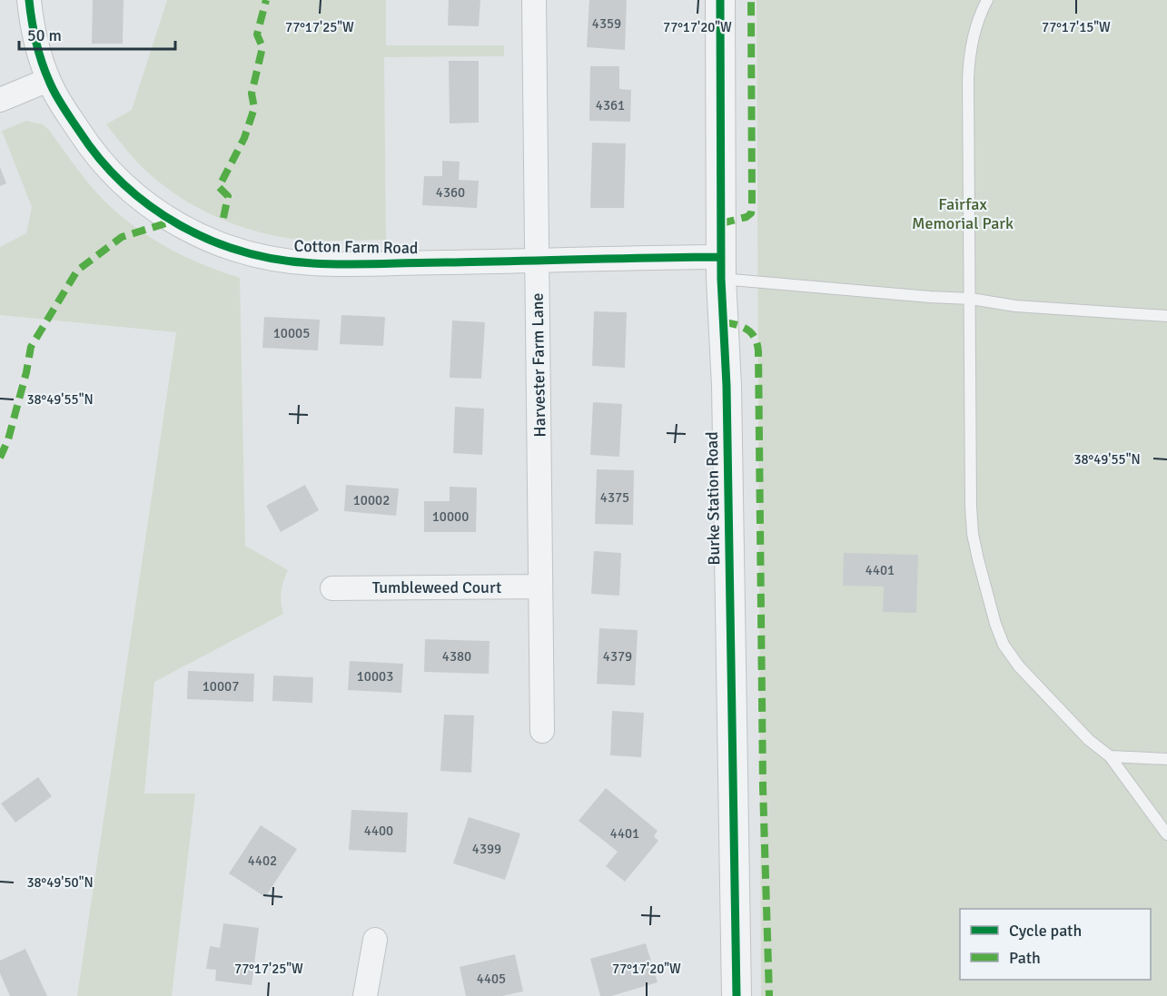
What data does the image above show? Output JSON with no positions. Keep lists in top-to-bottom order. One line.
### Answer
{"streets":{"street":["Cotton Farm Road","Harvester Farm Lane","Burke Station Road","Tumbleweed Court"]},"crossings":[["Cotton Farm Road","Harvester Farm Lane"],["Cotton Farm Road","Burke Station Road"],["Harvester Farm Lane","Tumbleweed Court"]],"parks":["Fairfax Memorial Park"],"house_numbers":["4359","4361","4360","10005","4375","10002","10000","4401","4380","4379","10003","10007","4400","4401","4399","4402","4405"],"legend":["Cycle path","Path"],"scale_bar":"50 m","coordinates":["77°17'25\"W","77°17'20\"W","77°17'15\"W","38°49'55\"N","38°49'50\"N"]}
